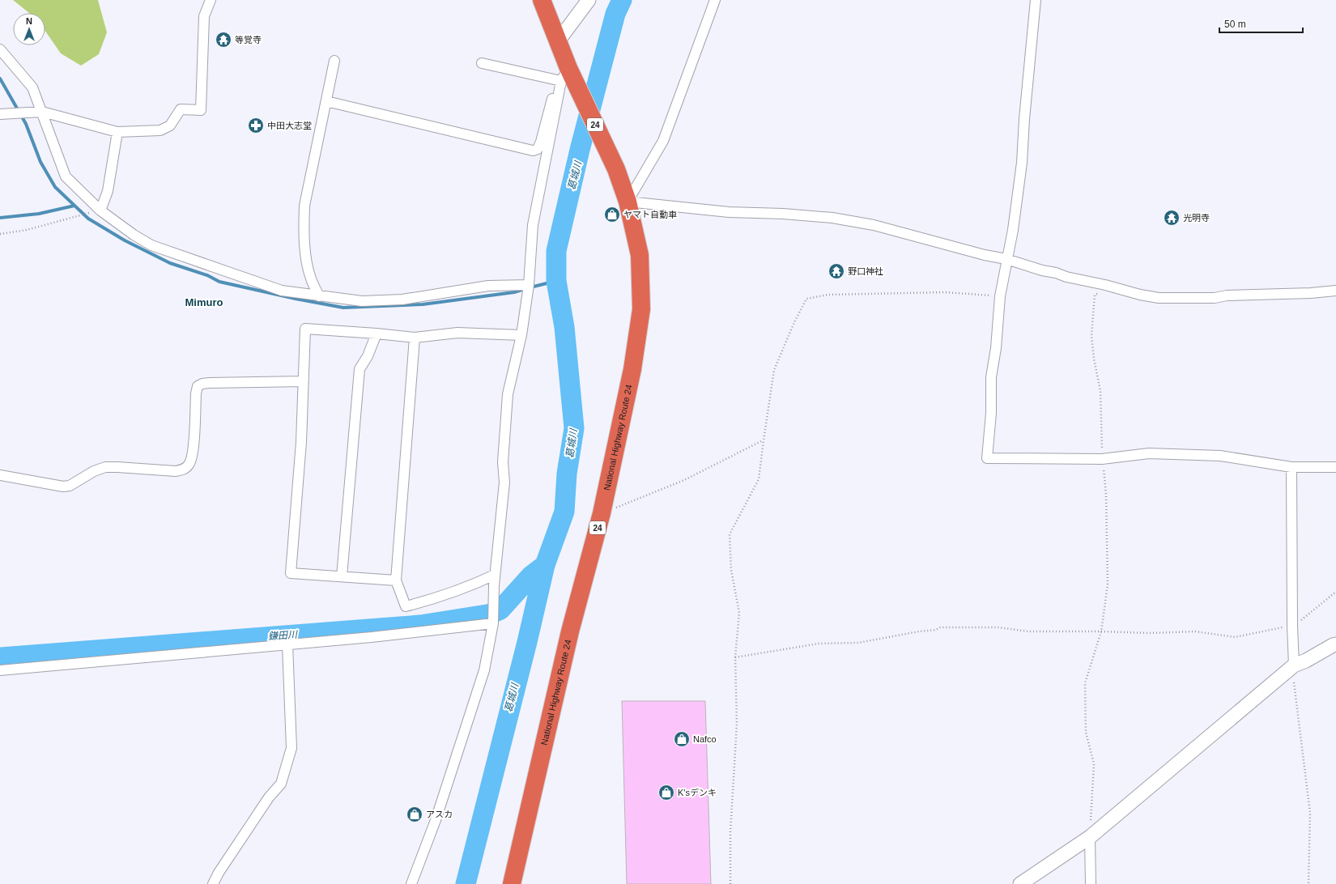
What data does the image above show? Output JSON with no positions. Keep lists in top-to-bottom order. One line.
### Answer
{"streets":{"highway":["24","National Highway Route 24"]},"districts":["Mimuro"],"water":["葛城川","鎌田川"],"places":{"temple":["等覚寺","光明寺","野口神社"],"pharmacy":["中田大志堂"],"shop":["ヤマト自動車","Nafco","K'sデンキ","アスカ"]},"scale_bar":"50 m","north":"top"}
